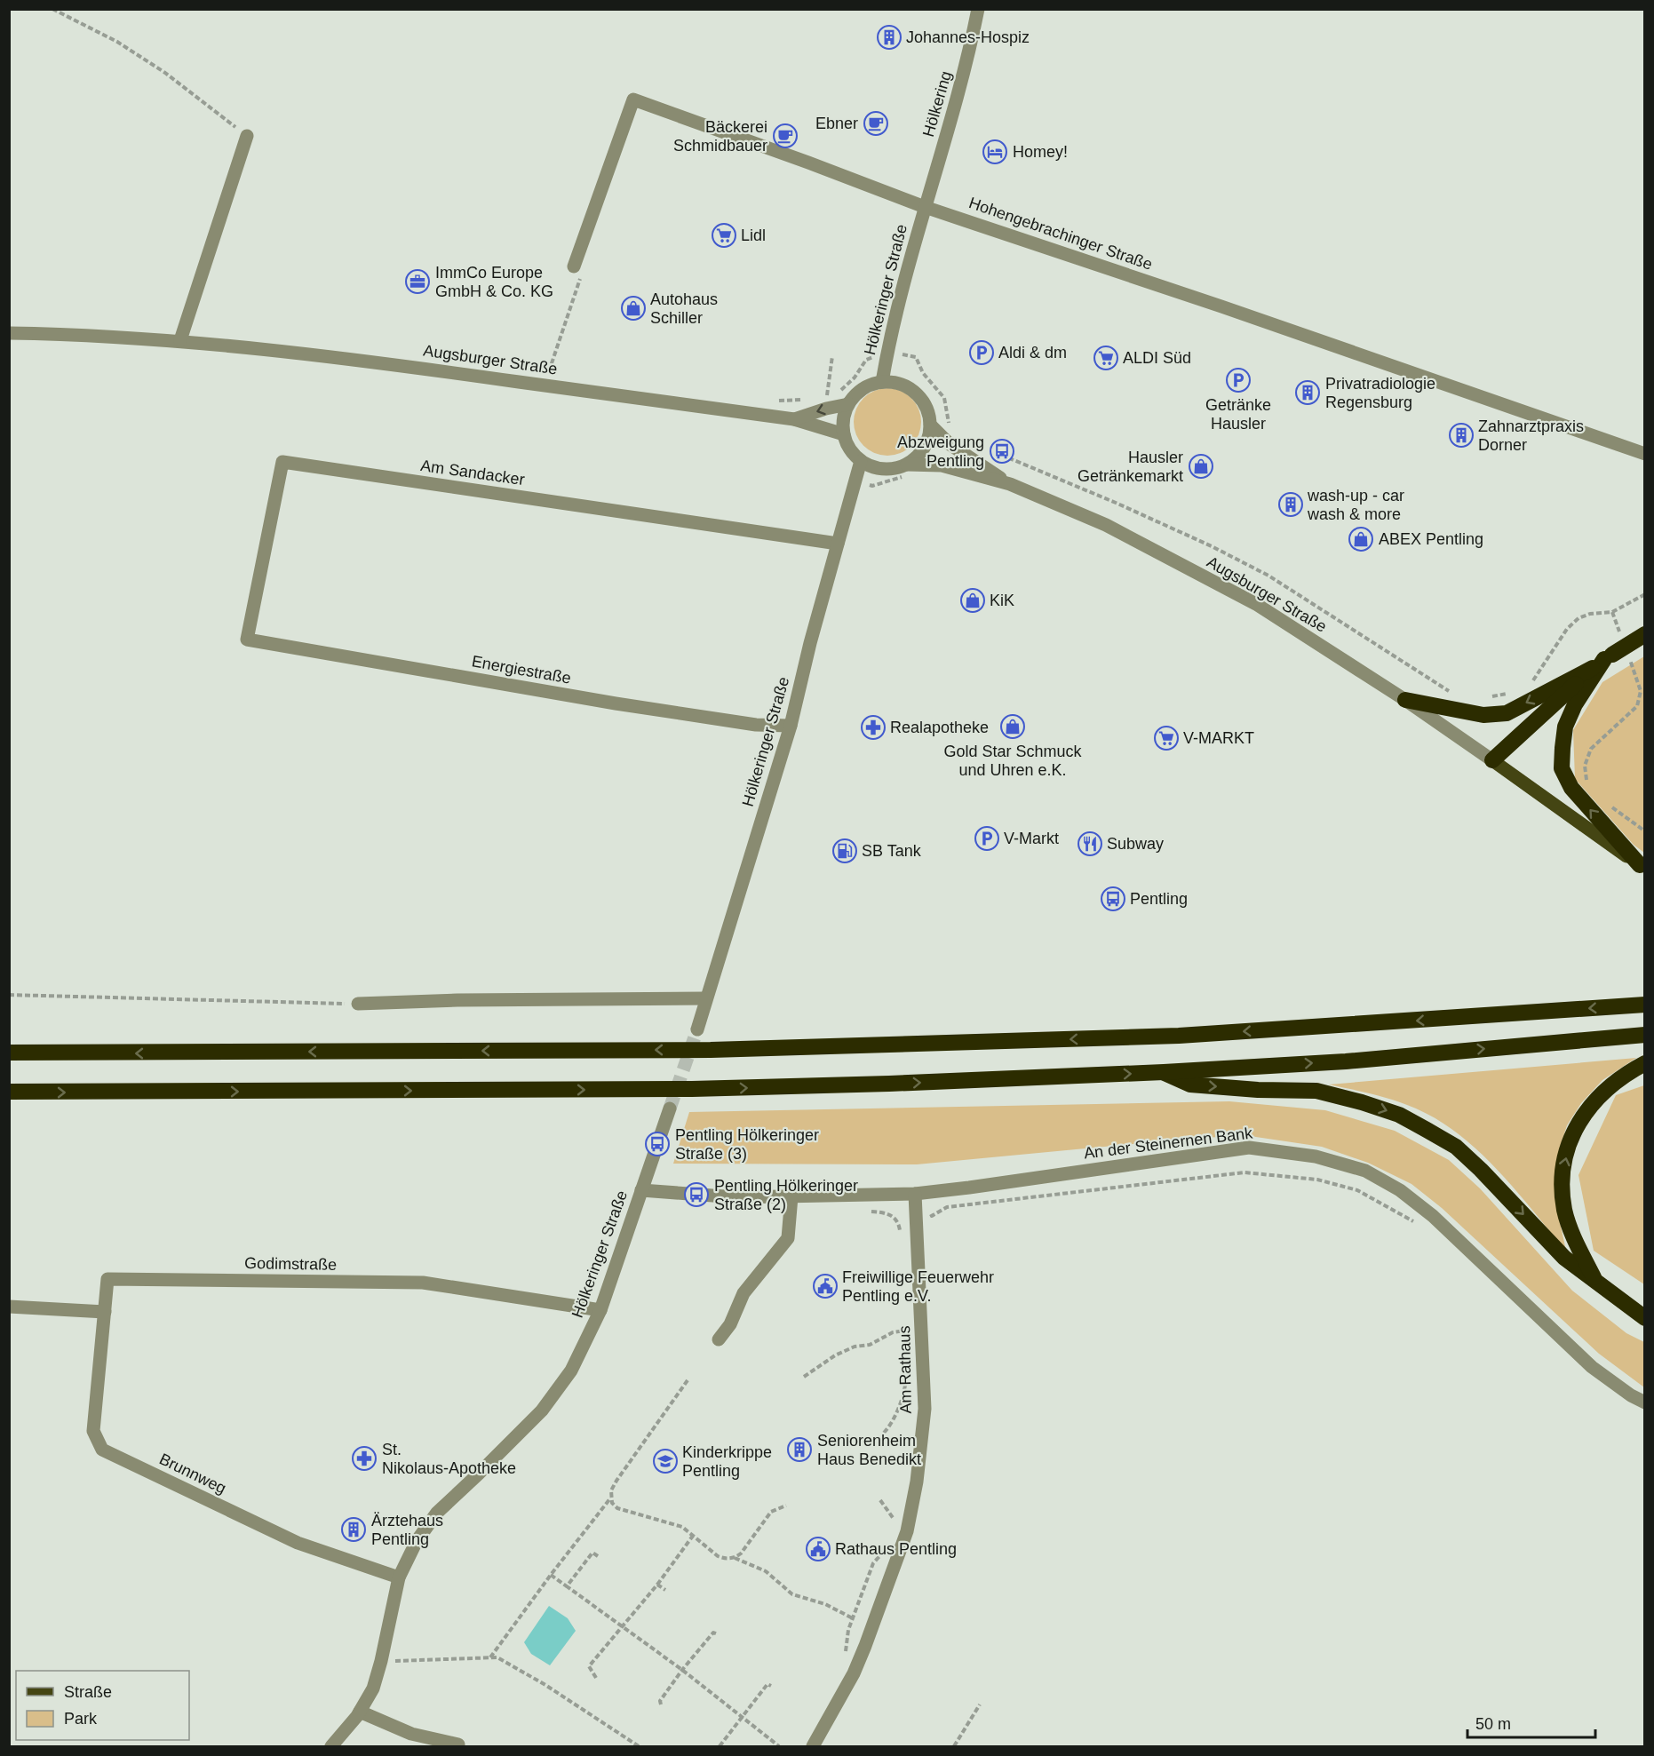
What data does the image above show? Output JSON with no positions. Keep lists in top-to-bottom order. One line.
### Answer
{"streets":{"street":["Hölkering","Hohengebrachinger Straße","Hölkeringer Straße","Augsburger Straße","Am Sandacker","Energiestraße","An der Steinernen Bank","Godimstraße","Am Rathaus","Brunnweg"]},"crossings":[["Hölkering","Hohengebrachinger Straße"],["Hölkering","Hölkeringer Straße"],["Hohengebrachinger Straße","Hölkeringer Straße"],["Hölkeringer Straße","Augsburger Straße"],["Hölkeringer Straße","Am Sandacker"],["Hölkeringer Straße","Energiestraße"],["Hölkeringer Straße","An der Steinernen Bank"],["Hölkeringer Straße","Godimstraße"],["Hölkeringer Straße","Brunnweg"],["Am Sandacker","Energiestraße"],["An der Steinernen Bank","Am Rathaus"],["Godimstraße","Brunnweg"]],"places":{"building":["Johannes-Hospiz","Privatradiologie Regensburg","Zahnarztpraxis Dorner","wash-up - car wash & more","Seniorenheim Haus Benedikt","Ärztehaus Pentling"],"cafe":["Ebner","Bäckerei Schmidbauer"],"hotel":["Homey!"],"supermarket":["Lidl","ALDI Süd","V-MARKT"],"office":["ImmCo Europe GmbH & Co. KG"],"shop":["Autohaus Schiller","Hausler Getränkemarkt","ABEX Pentling","KiK","Gold Star Schmuck und Uhren e.K."],"parking":["Aldi & dm","Getränke Hausler","V-Markt"],"bus stop":["Abzweigung Pentling","Pentling","Pentling Hölkeringer Straße (3)","Pentling Hölkeringer Straße (2)"],"pharmacy":["Realapotheke","St. Nikolaus-Apotheke"],"restaurant":["Subway"],"fuel station":["SB Tank"],"public building":["Freiwillige Feuerwehr Pentling e.V.","Rathaus Pentling"],"school or university":["Kinderkrippe Pentling"]},"legend":["Straße","Park"],"scale_bar":"50 m"}
